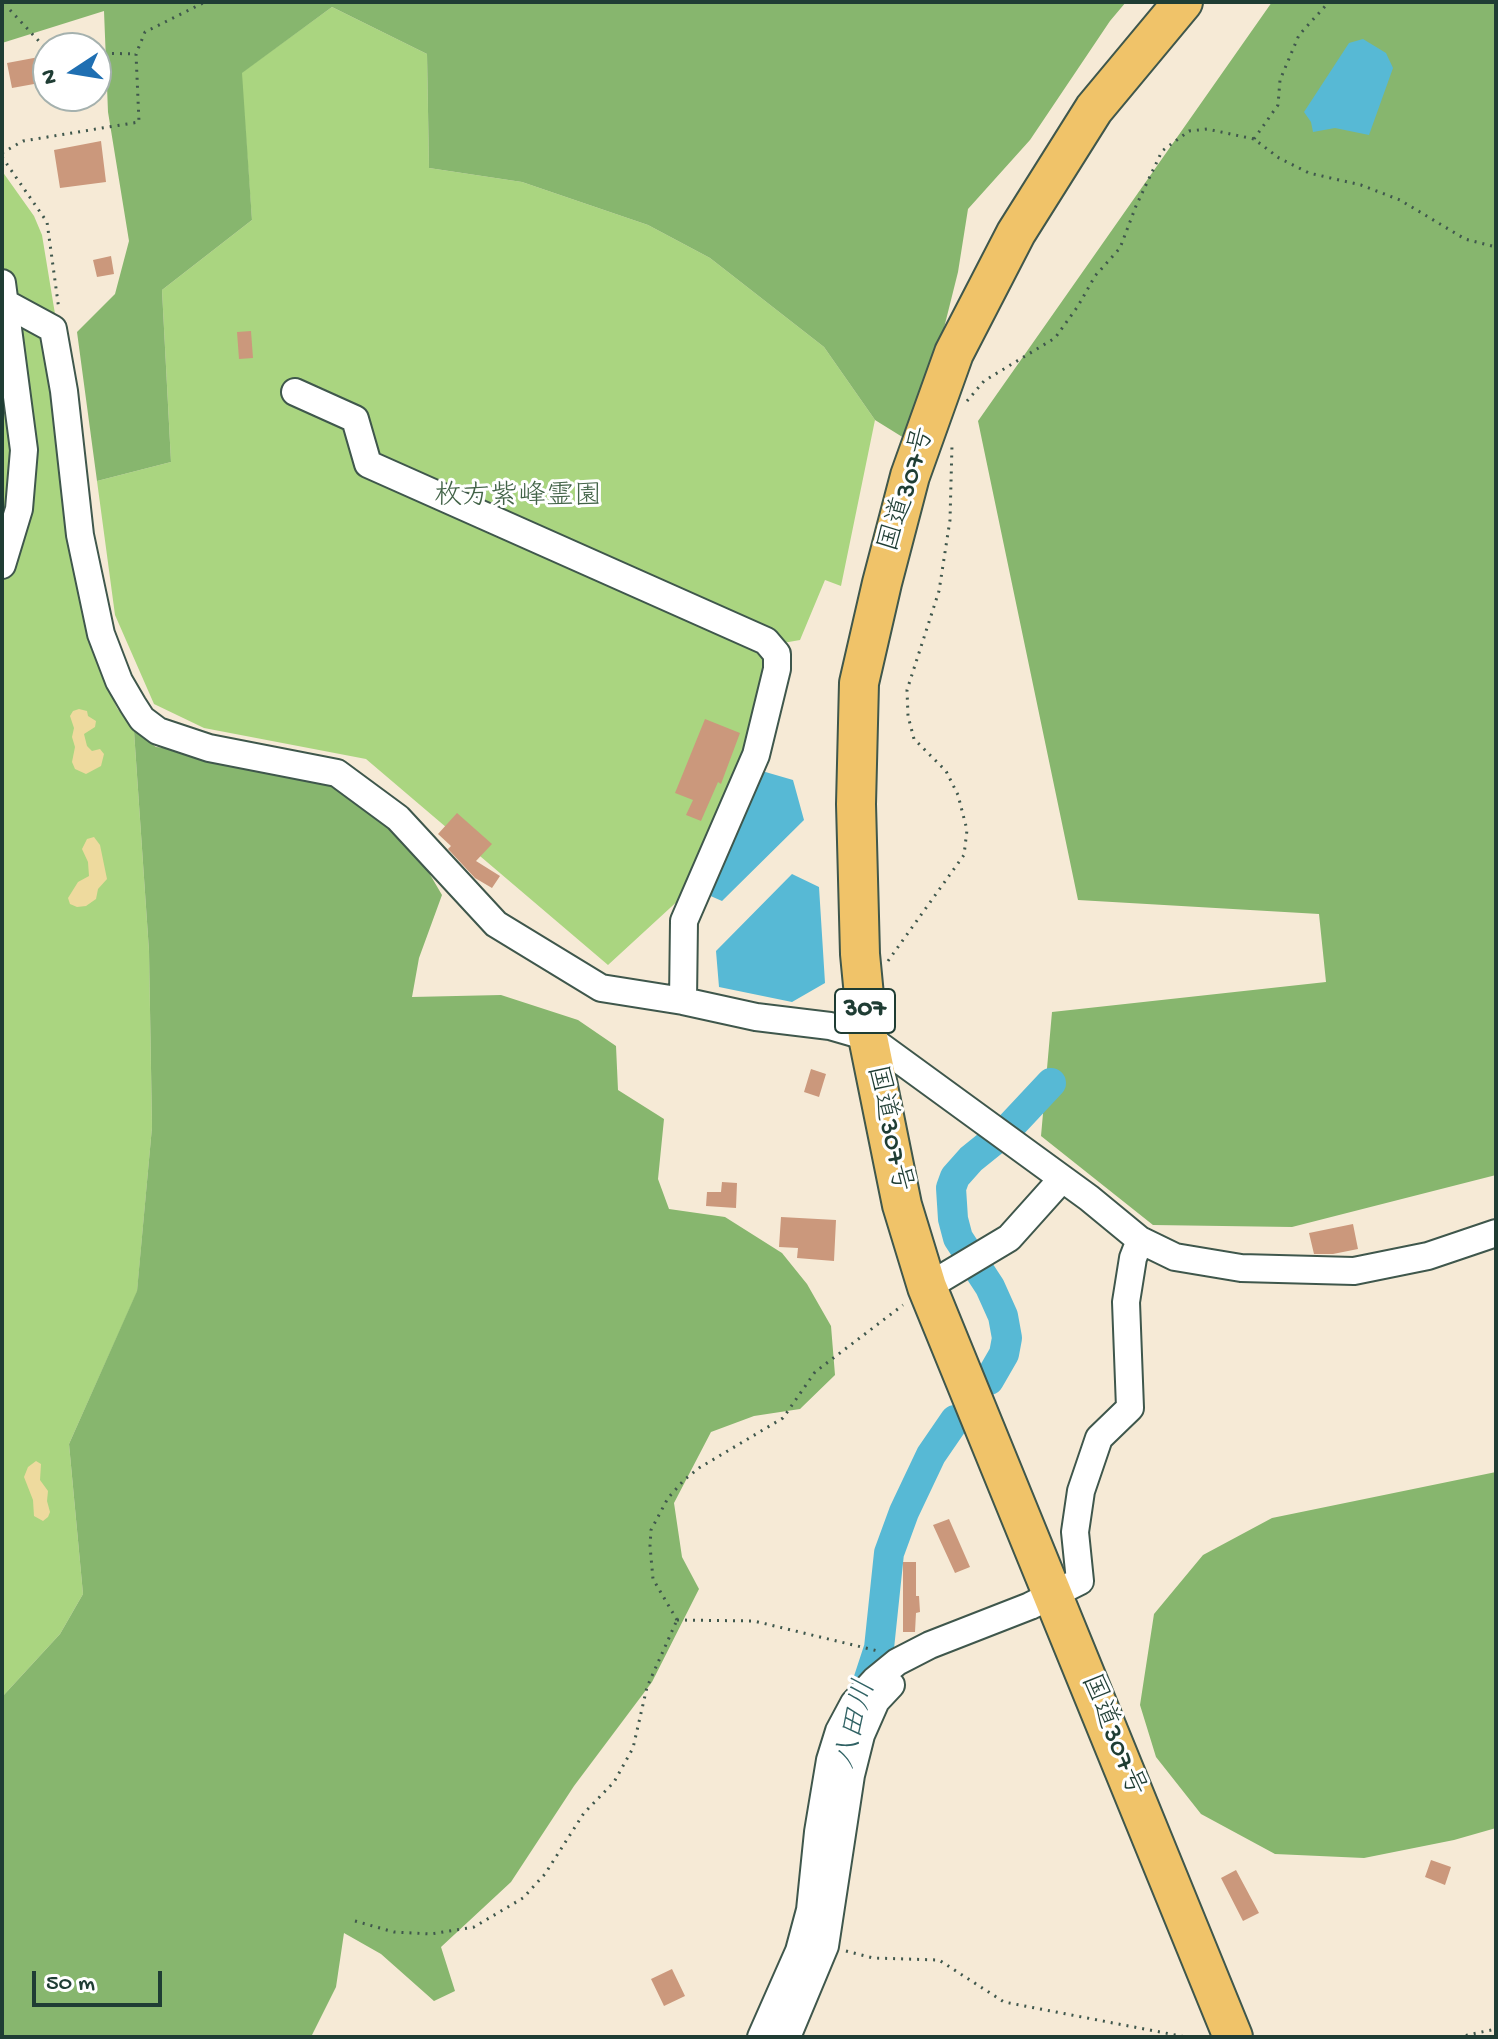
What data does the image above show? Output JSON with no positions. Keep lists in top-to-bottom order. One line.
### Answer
{"streets":{"highway":["国道307号","307"]},"water":["八田川"],"parks":["枚方紫峰霊園"],"scale_bar":"50 m","north":"left"}
